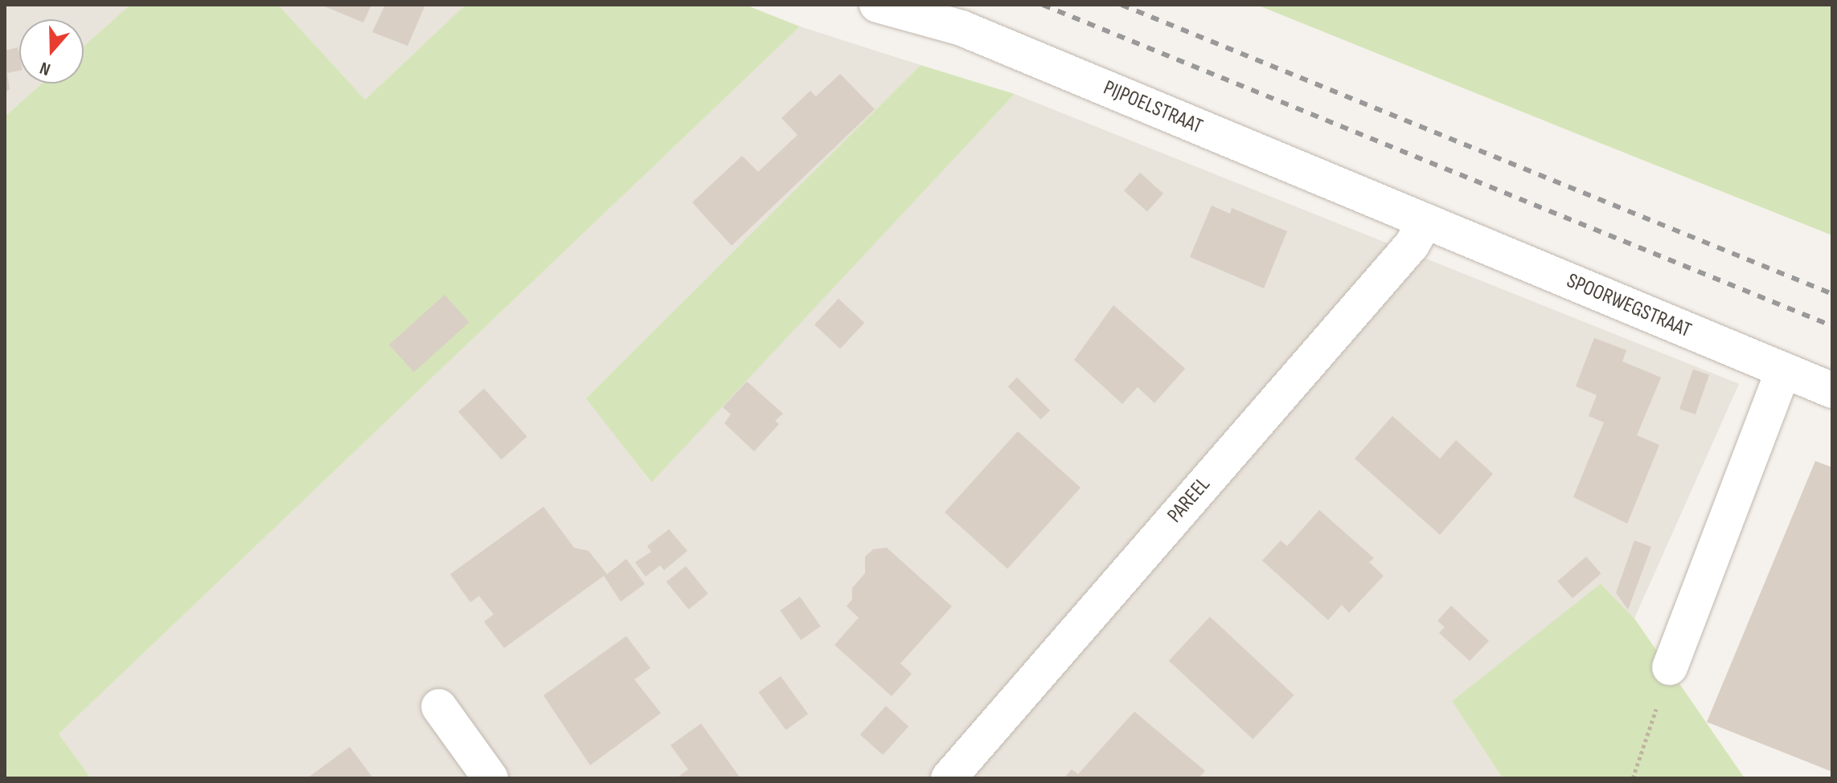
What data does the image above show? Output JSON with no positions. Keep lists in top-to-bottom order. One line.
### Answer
{"streets":{"street":["PIJPOELSTRAAT","SPOORWEGSTRAAT","PAREEL"]},"crossings":[["PIJPOELSTRAAT","SPOORWEGSTRAAT"],["PIJPOELSTRAAT","PAREEL"],["SPOORWEGSTRAAT","PAREEL"]],"north":"bottom"}
